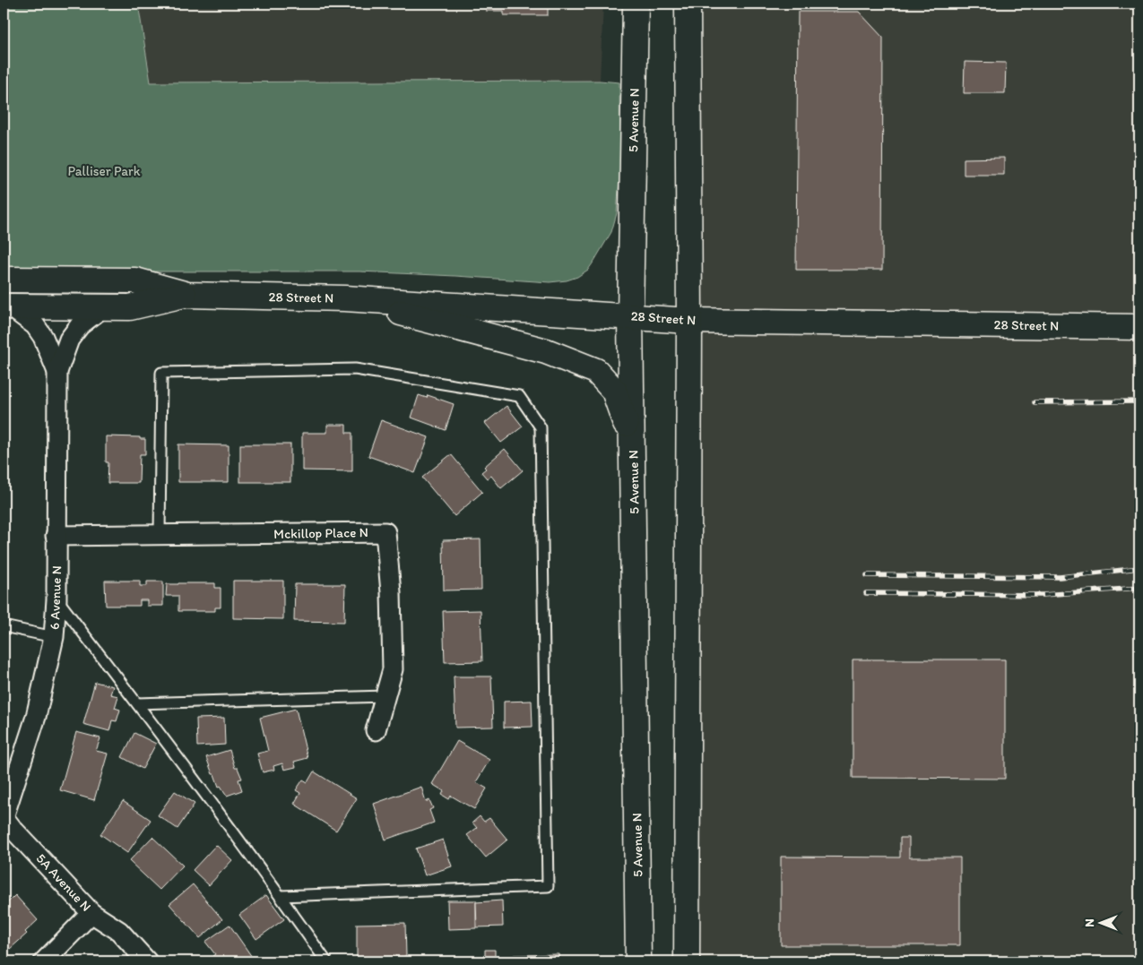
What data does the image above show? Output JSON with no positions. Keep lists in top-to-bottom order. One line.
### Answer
{"streets":{"main road":["5 Avenue N","28 Street N"],"street":["Mckillop Place N","6 Avenue N","5A Avenue N"]},"crossings":[["5 Avenue N","28 Street N"],["28 Street N","6 Avenue N"],["Mckillop Place N","6 Avenue N"],["6 Avenue N","5A Avenue N"]],"parks":["Palliser Park"],"north":"left"}
